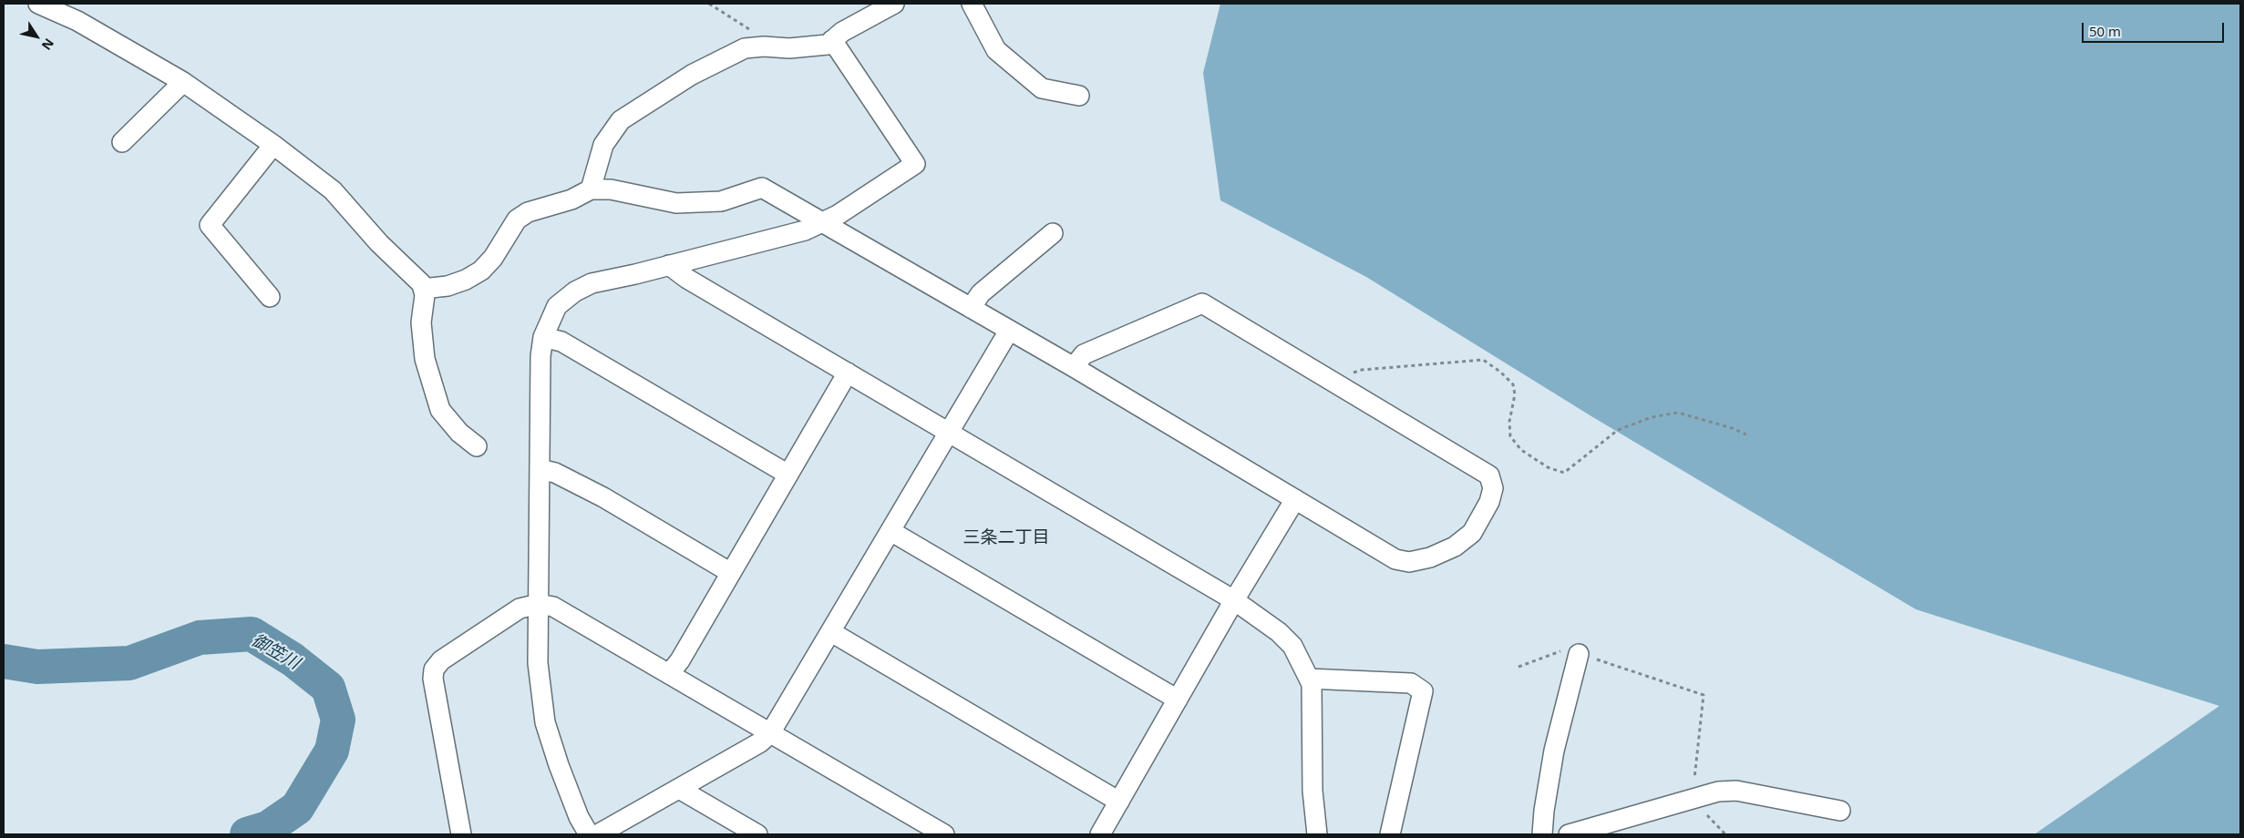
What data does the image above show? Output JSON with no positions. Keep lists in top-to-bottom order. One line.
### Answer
{"districts":["三条二丁目"],"water":["御笠川"],"scale_bar":"50 m","north":"bottom right"}
